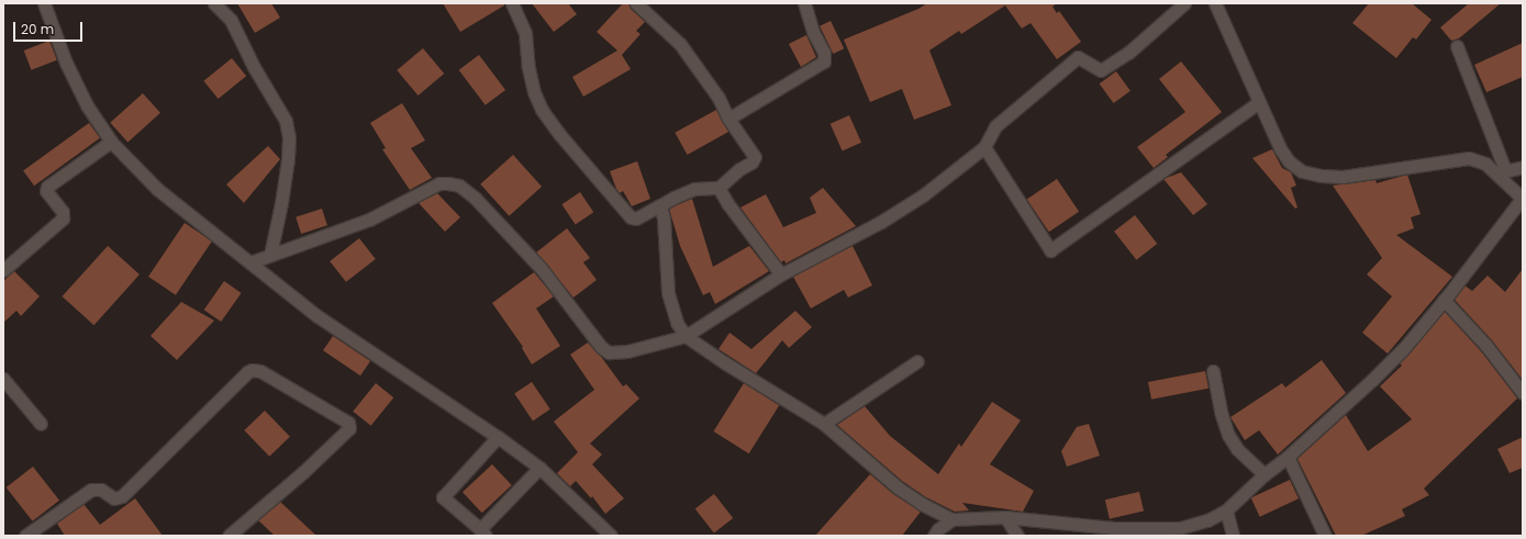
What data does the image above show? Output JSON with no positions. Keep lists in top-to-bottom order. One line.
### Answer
{"scale_bar":"20 m"}
